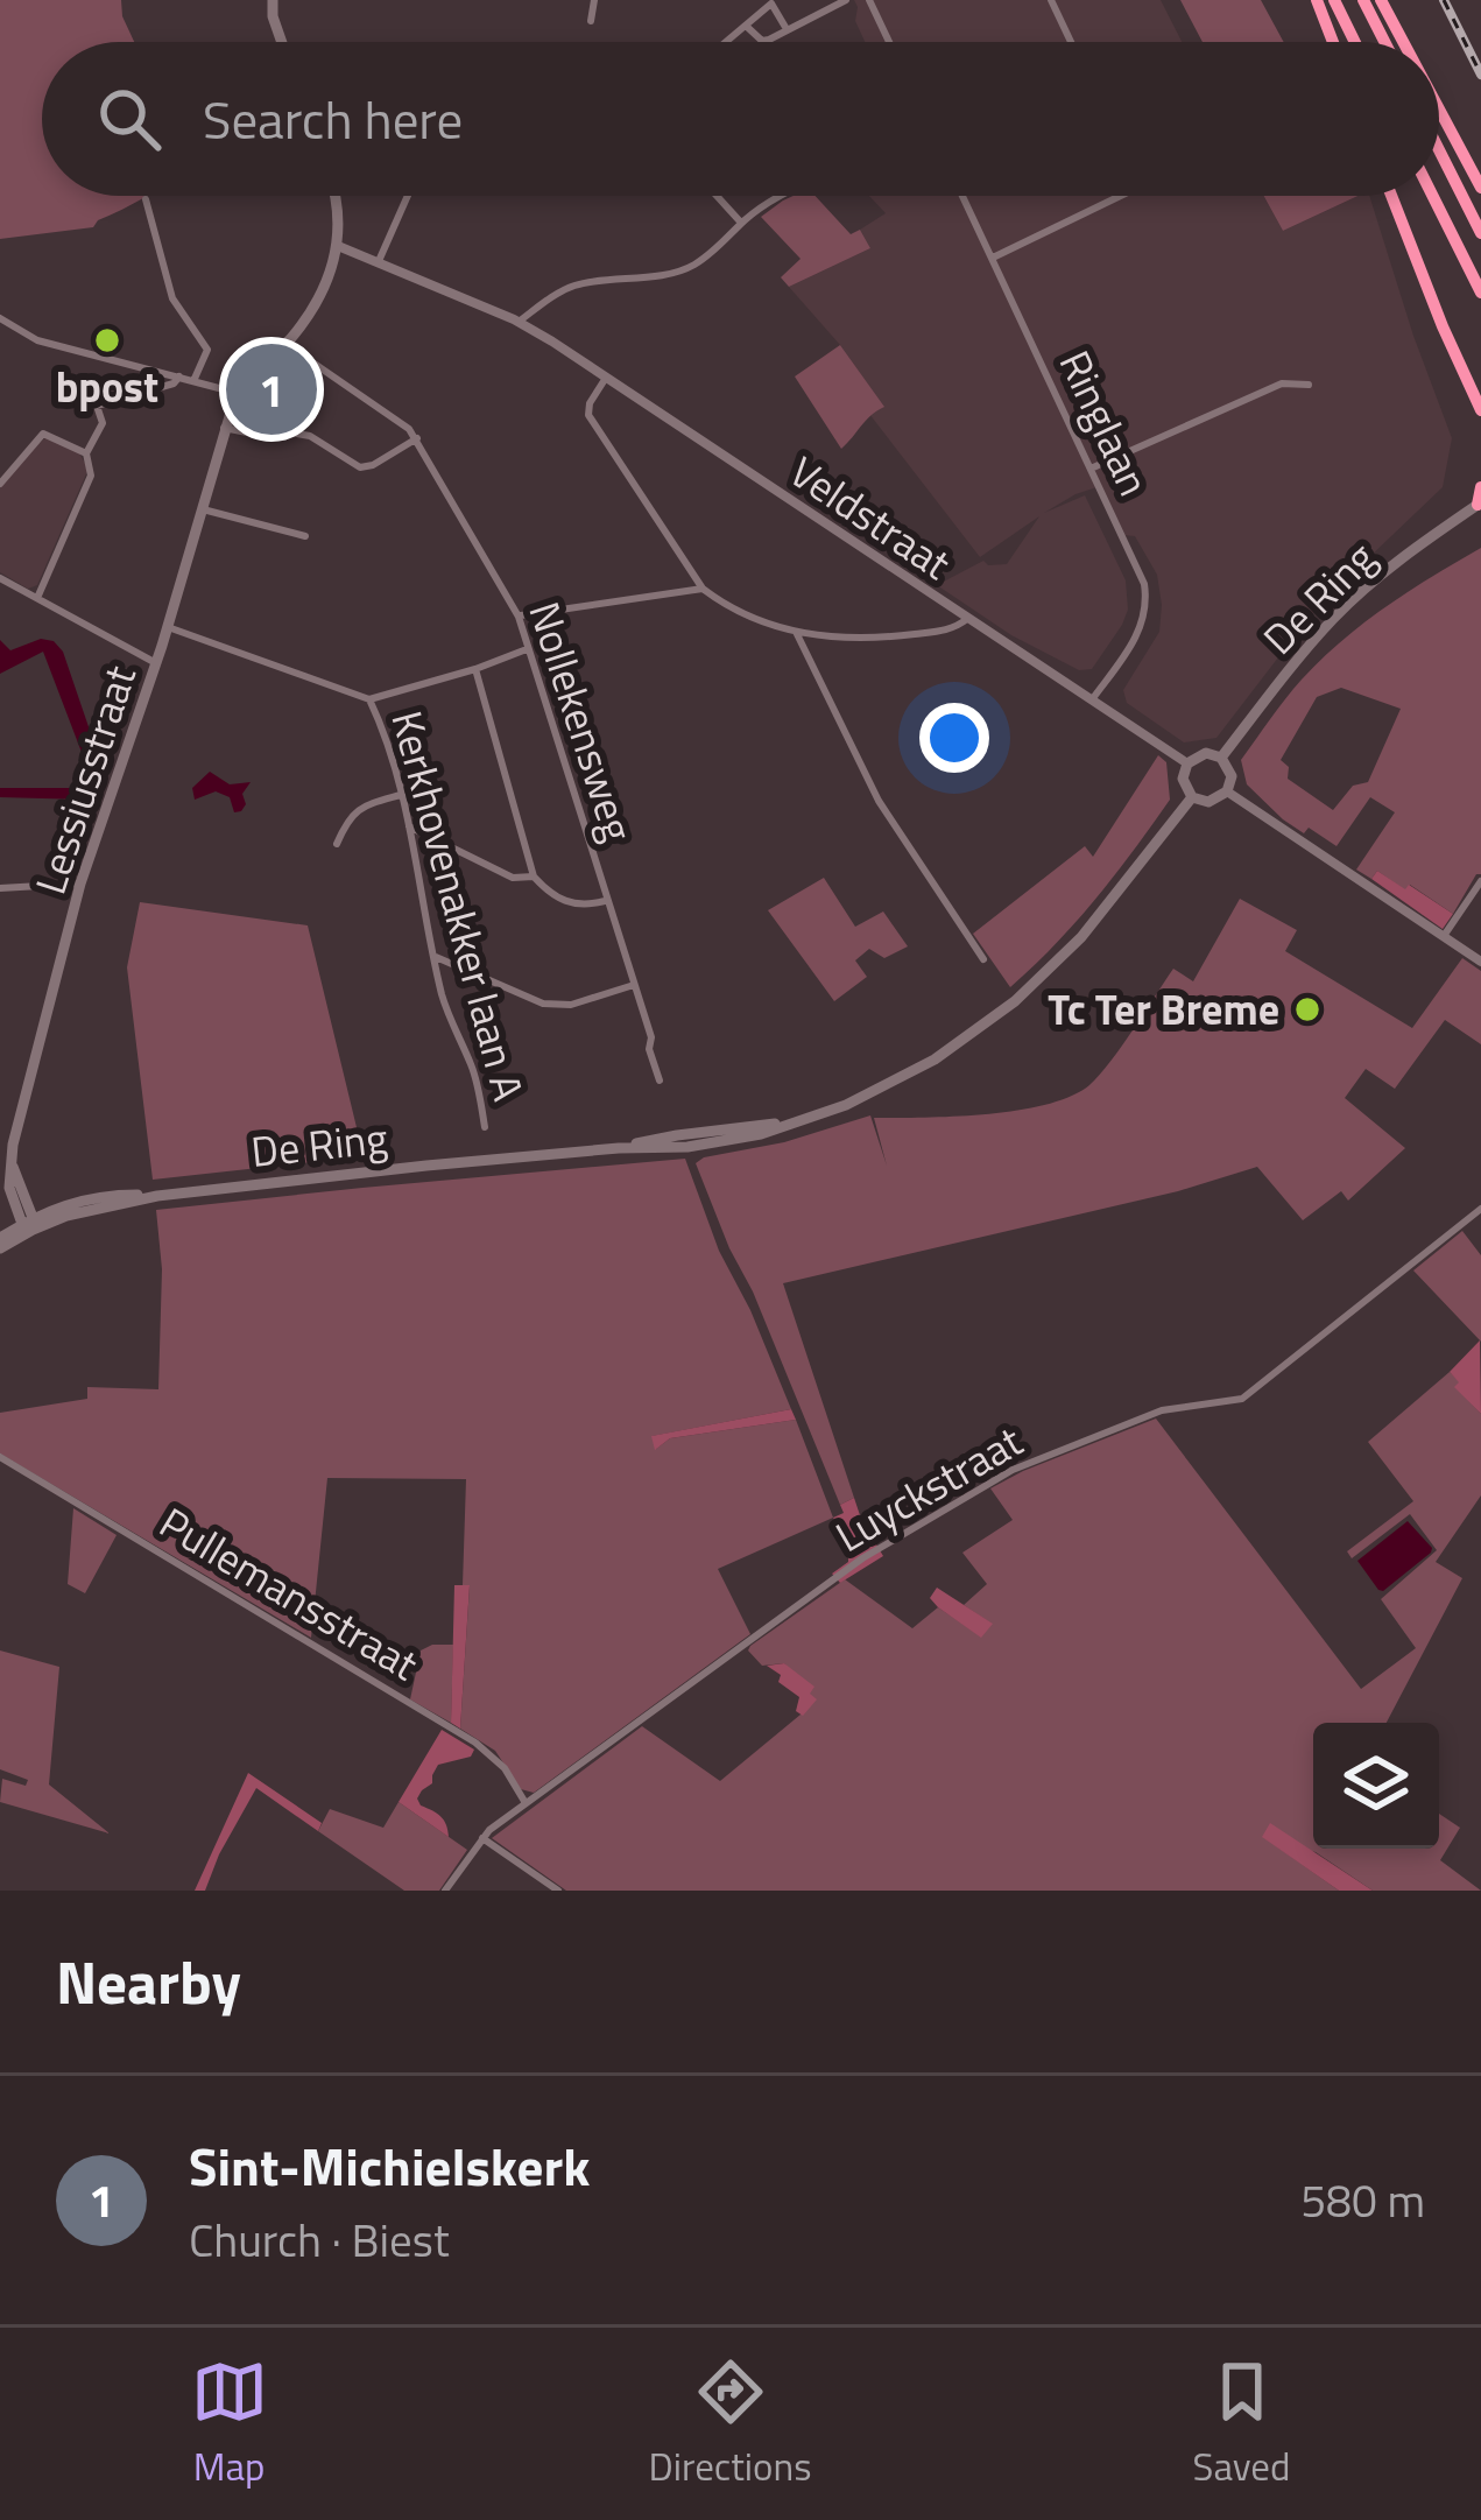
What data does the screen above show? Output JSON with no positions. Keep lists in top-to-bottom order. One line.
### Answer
{"streets":{"main road":["De Ring","Lessiusstraat"],"street":["Ringlaan","Veldstraat","Nollekensweg","Kerkhovenakker laan A","Luyckstraat","Pullemansstraat"]},"crossings":[["Ringlaan","Veldstraat"],["Veldstraat","De Ring"],["De Ring","Lessiusstraat"],["Luyckstraat","Pullemansstraat"]],"places":["bpost","Tc Ter Breme"],"page":{"search":"Search here","pins":"1","heading":"Nearby","list":[{"mark":"1","name":"Sint-Michielskerk","note":"Church · Biest","value":"580 m"}],"nav":["Map","Directions","Saved"]}}
